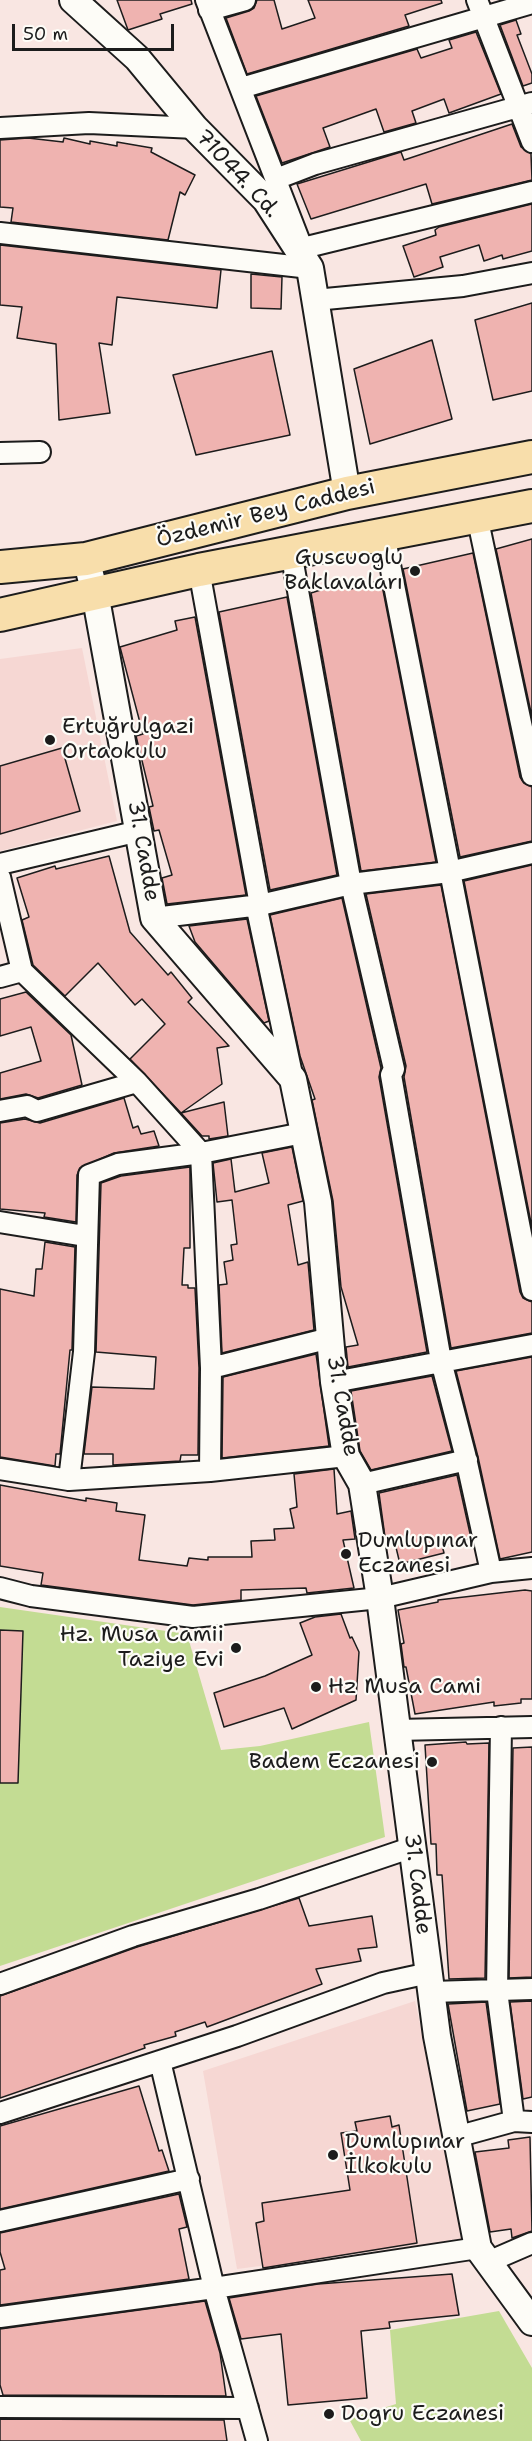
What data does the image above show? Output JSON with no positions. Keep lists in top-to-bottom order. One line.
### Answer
{"streets":{"main road":["Özdemir Bey Caddesi"],"street":["71044. Cd.","31. Cadde"]},"crossings":[["71044. Cd.","Özdemir Bey Caddesi"],["Özdemir Bey Caddesi","31. Cadde"]],"places":["Guscuoglu Baklavaları","Ertuğrulgazi Ortaokulu","Dumlupınar Eczanesi","Hz. Musa Camii Taziye Evi","Hz Musa Cami","Badem Eczanesi","Dumlupınar İlkokulu","Dogru Eczanesi"],"scale_bar":"50 m"}
